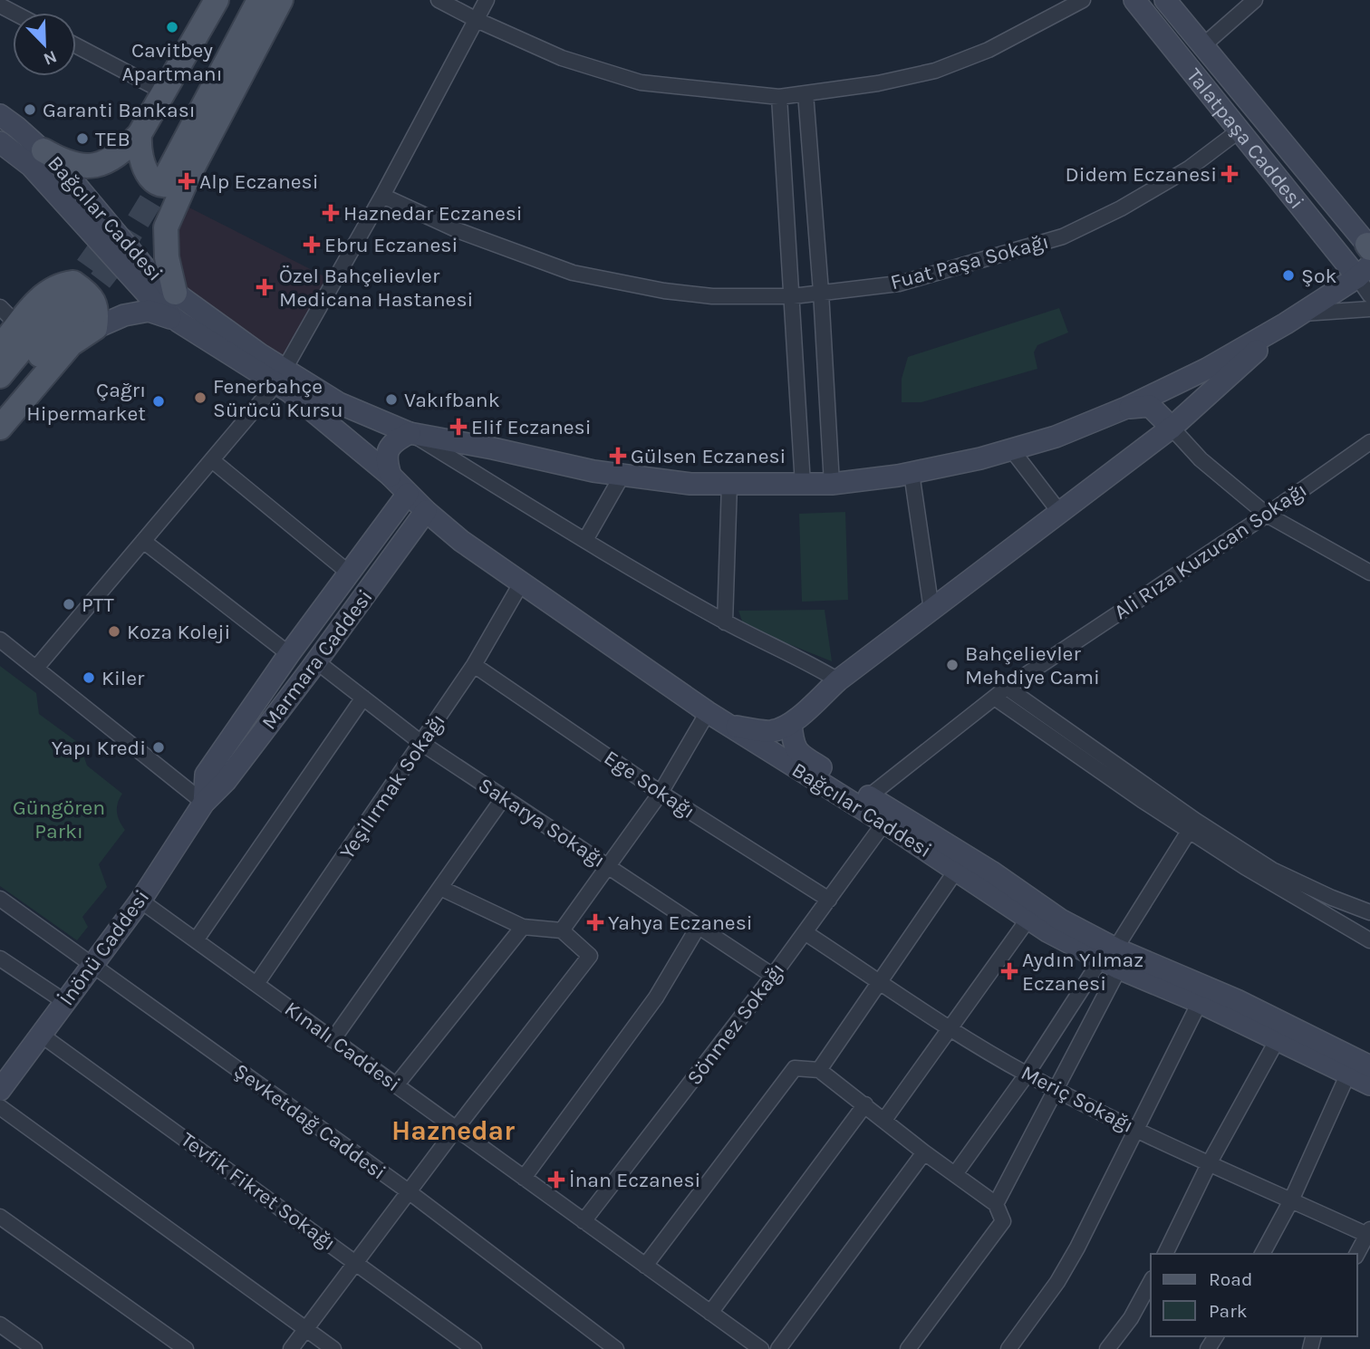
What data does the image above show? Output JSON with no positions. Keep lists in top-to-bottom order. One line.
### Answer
{"streets":{"main road":["Talatpaşa Caddesi","Bağcılar Caddesi","Marmara Caddesi","İnönü Caddesi"],"street":["Fuat Paşa Sokağı","Ali Rıza Kuzucan Sokağı","Ege Sokağı","Yeşilırmak Sokağı","Sakarya Sokağı","Sönmez Sokağı","Kınalı Caddesi","Meriç Sokağı","Şevketdağ Caddesi","Tevfik Fikret Sokağı"]},"crossings":[["Talatpaşa Caddesi","Fuat Paşa Sokağı"],["Bağcılar Caddesi","Marmara Caddesi"],["Bağcılar Caddesi","Yeşilırmak Sokağı"],["Bağcılar Caddesi","Sönmez Sokağı"],["Marmara Caddesi","Sakarya Sokağı"],["Marmara Caddesi","İnönü Caddesi"],["Ege Sokağı","Yeşilırmak Sokağı"],["Ege Sokağı","Sönmez Sokağı"],["Yeşilırmak Sokağı","Sakarya Sokağı"],["Yeşilırmak Sokağı","Kınalı Caddesi"],["Sakarya Sokağı","Sönmez Sokağı"],["İnönü Caddesi","Kınalı Caddesi"],["İnönü Caddesi","Şevketdağ Caddesi"],["İnönü Caddesi","Tevfik Fikret Sokağı"],["Sönmez Sokağı","Kınalı Caddesi"],["Sönmez Sokağı","Meriç Sokağı"]],"districts":["Haznedar"],"parks":["Güngören Parkı"],"places":{"other":["Cavitbey Apartmanı","Garanti Bankası","TEB","Şok","Fenerbahçe Sürücü Kursu","Vakıfbank","Çağrı Hipermarket","PTT","Koza Koleji","Bahçelievler Mehdiye Cami","Kiler","Yapı Kredi"],"health":["Didem Eczanesi","Alp Eczanesi","Haznedar Eczanesi","Ebru Eczanesi","Özel Bahçelievler Medicana Hastanesi","Elif Eczanesi","Gülsen Eczanesi","Yahya Eczanesi","Aydın Yılmaz Eczanesi","İnan Eczanesi"]},"legend":["Road","Park"],"north":"bottom right"}
